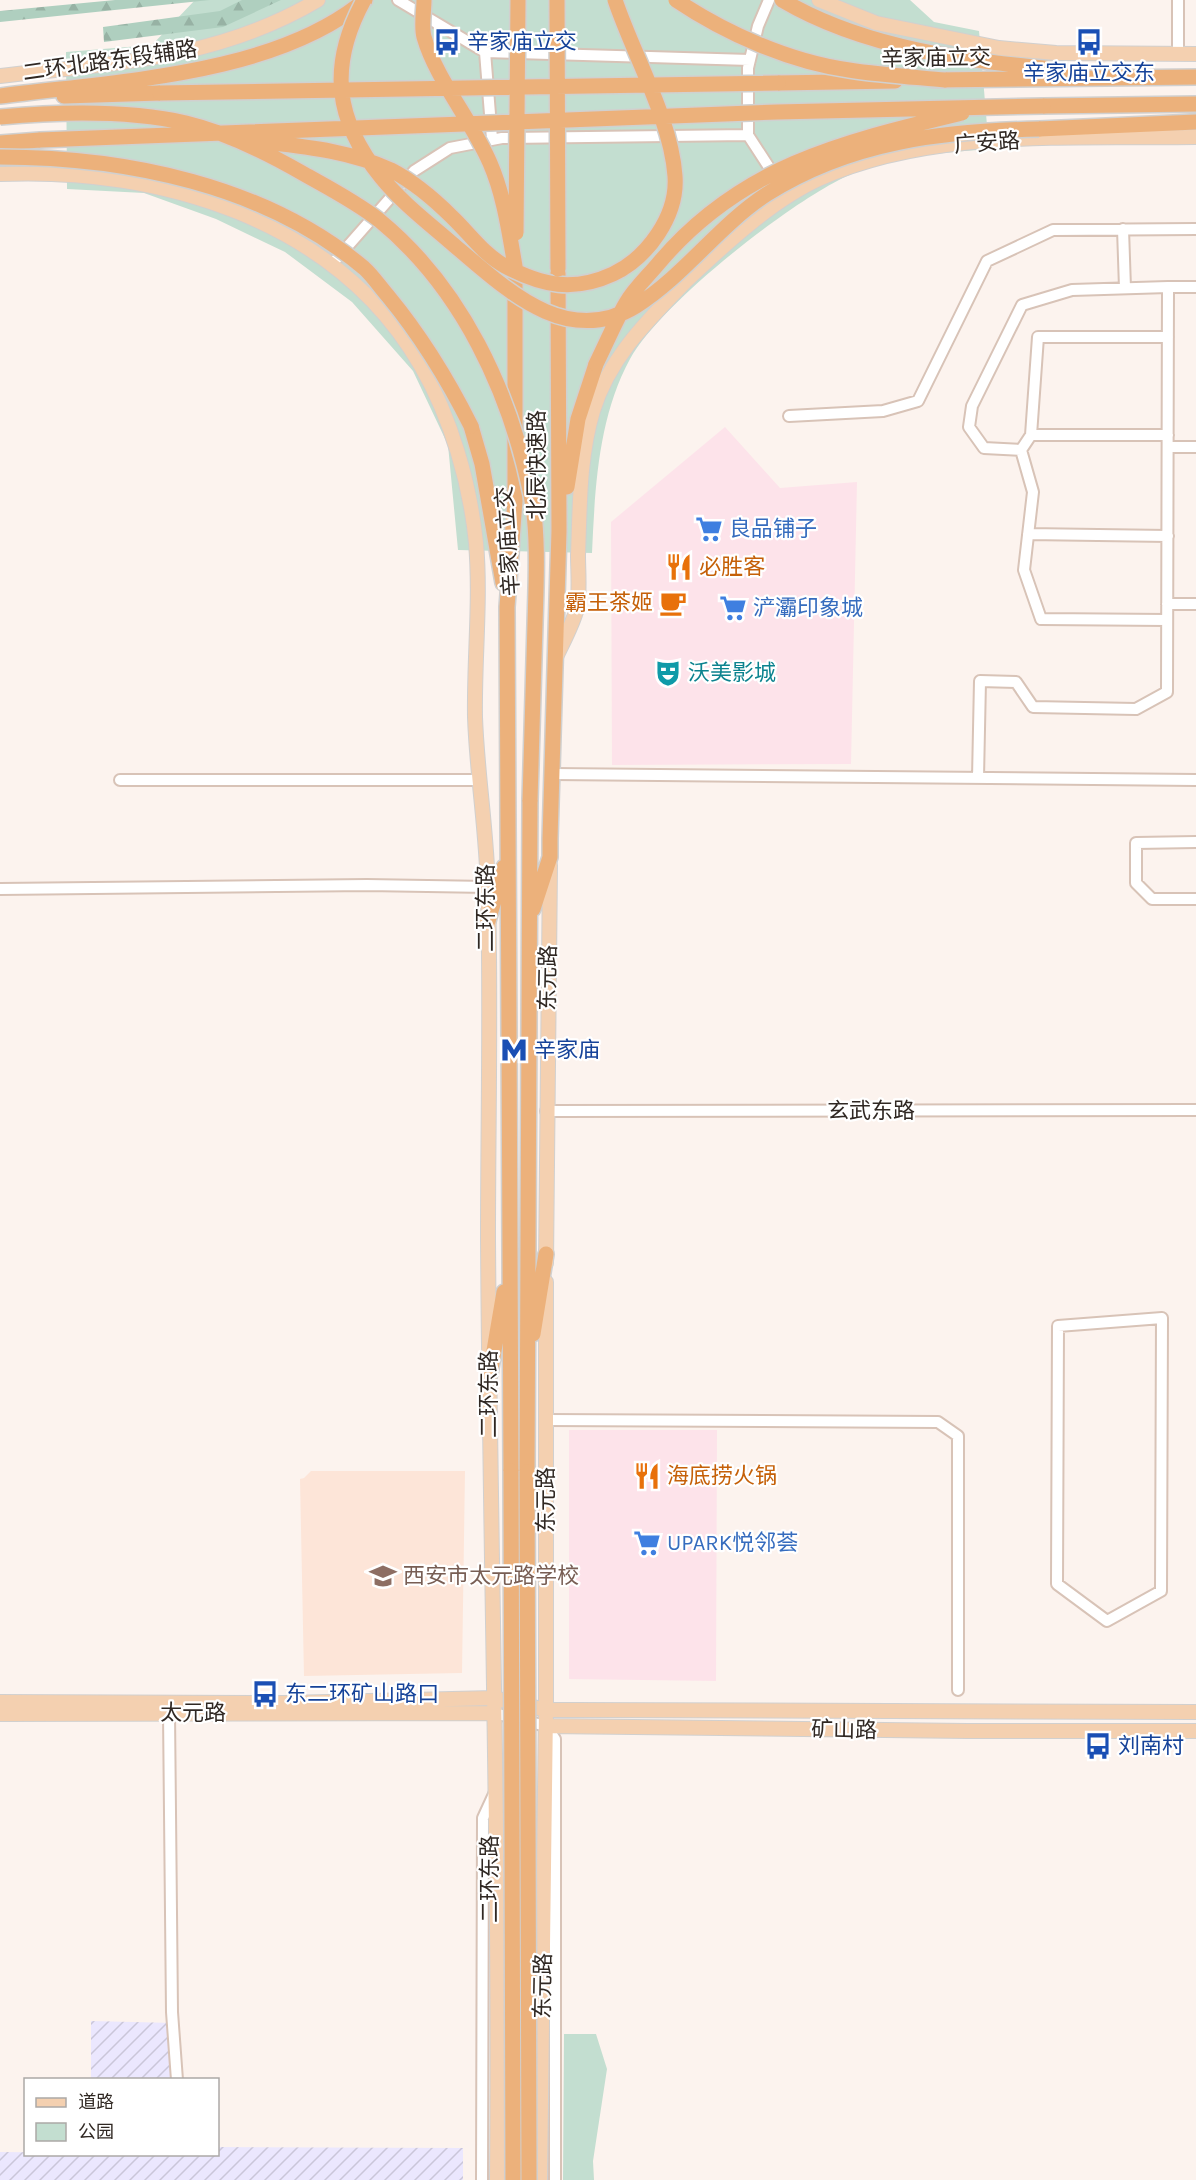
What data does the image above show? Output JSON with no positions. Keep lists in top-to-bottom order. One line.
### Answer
{"streets":{"highway":["辛家庙立交","北辰快速路","二环东路"],"main road":["二环北路东段辅路","广安路","东元路","太元路","矿山路"],"street":["玄武东路"]},"crossings":[["辛家庙立交","北辰快速路"],["辛家庙立交","二环东路"],["广安路","北辰快速路"],["北辰快速路","二环东路"],["北辰快速路","东元路"],["东元路","玄武东路"],["东元路","太元路"],["东元路","矿山路"],["太元路","矿山路"]],"places":{"bus stop":["辛家庙立交","辛家庙立交东","东二环矿山路口","刘南村"],"supermarket":["良品铺子","浐灞印象城","UPARK悦邻荟"],"restaurant":["必胜客","海底捞火锅"],"cafe":["霸王茶姬"],"theatre":["沃美影城"],"metro station":["辛家庙"],"school or university":["西安市太元路学校"]},"legend":["道路","公园"]}
